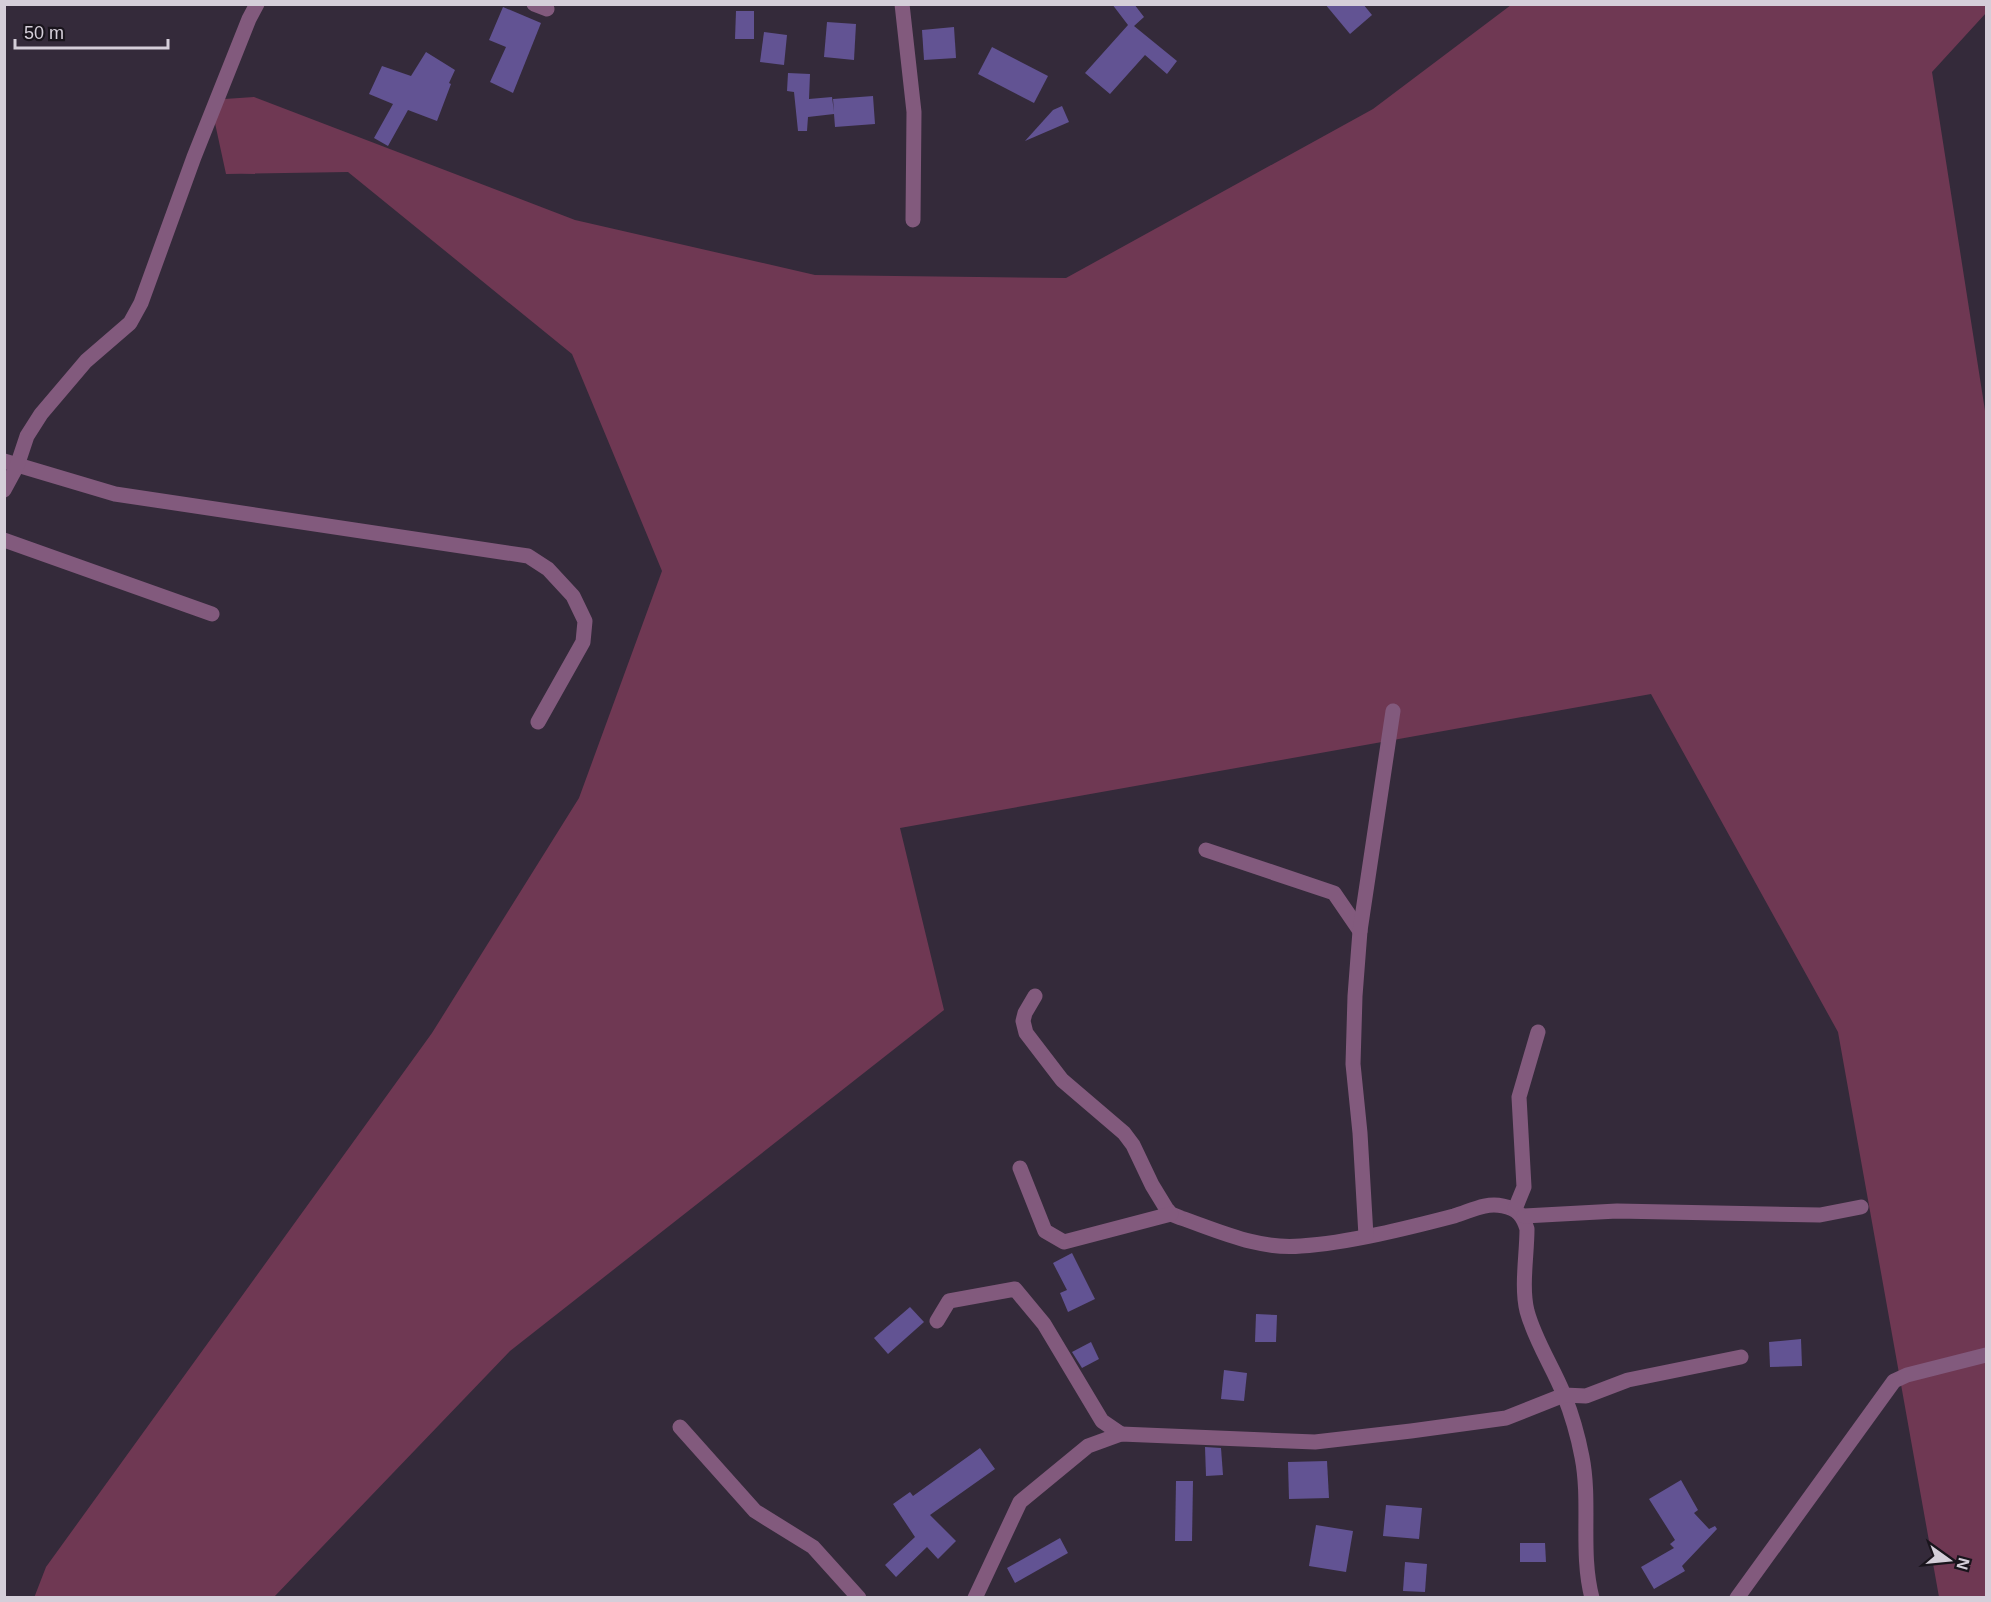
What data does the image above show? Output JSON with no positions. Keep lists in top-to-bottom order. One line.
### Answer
{"scale_bar":"50 m","north":"right"}
